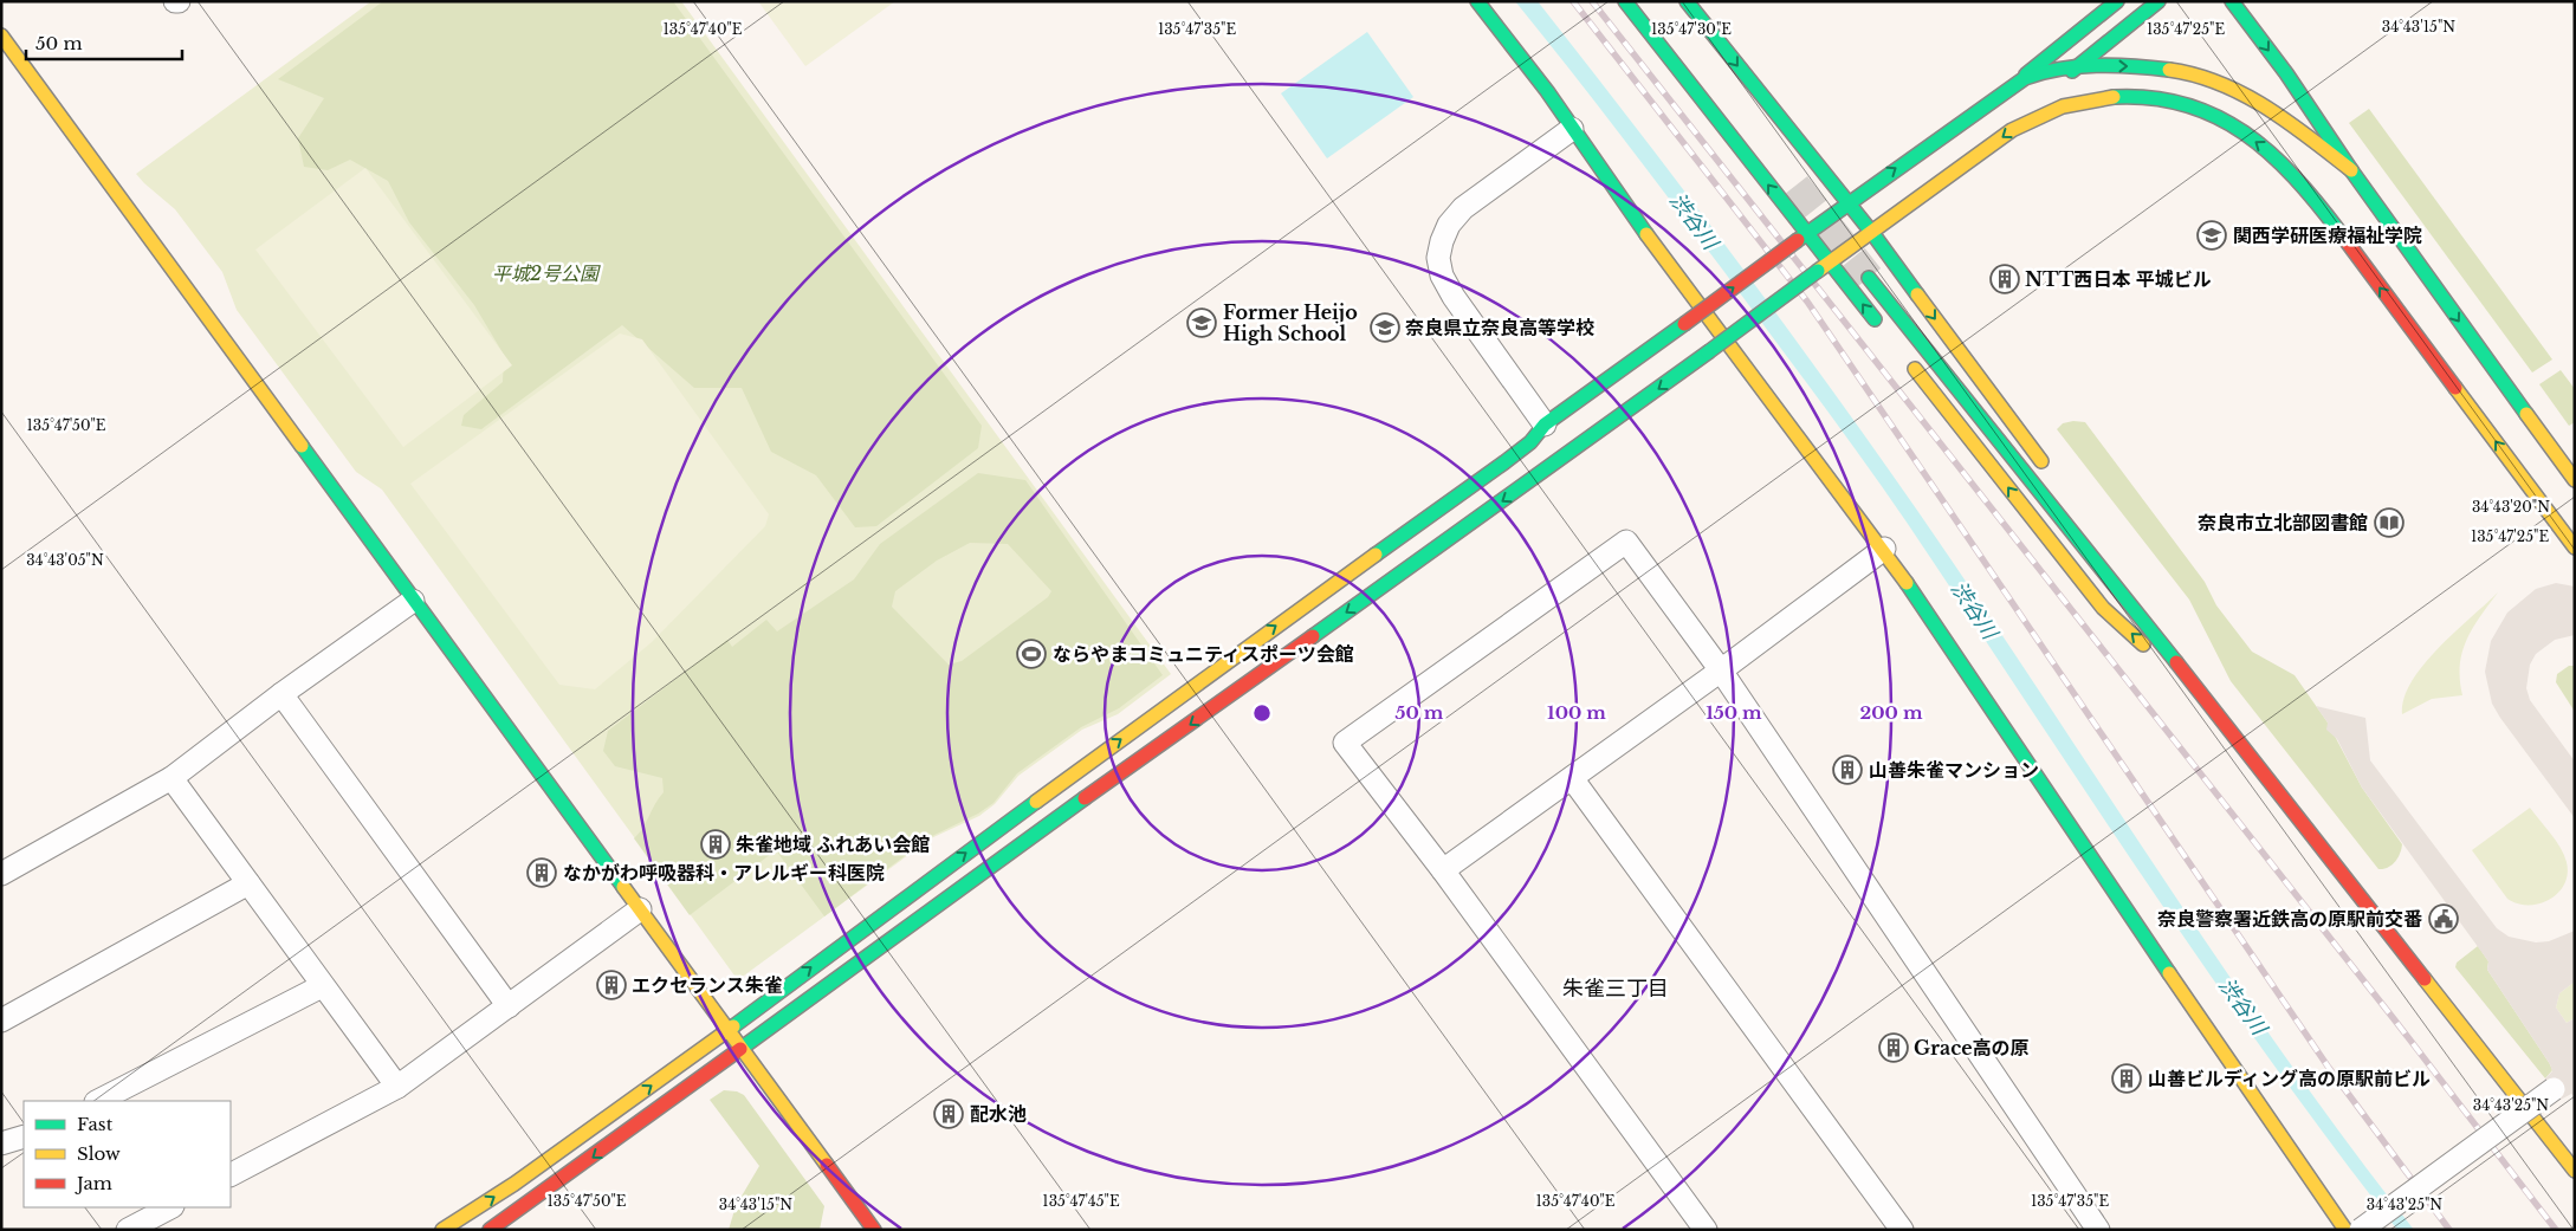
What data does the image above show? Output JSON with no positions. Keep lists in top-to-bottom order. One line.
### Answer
{"districts":["朱雀三丁目"],"water":["渋谷川"],"parks":["平城2号公園"],"places":{"school or university":["関西学研医療福祉学院","Former Heijo High School","奈良県立奈良高等学校"],"building":["NTT西日本 平城ビル","山善朱雀マンション","朱雀地域 ふれあい会館","なかがわ呼吸器科・アレルギー科医院","エクセランス朱雀","Grace高の原","山善ビルディング高の原駅前ビル","配水池"],"library":["奈良市立北部図書館"],"sports":["ならやまコミュニティスポーツ会館"],"public building":["奈良警察署近鉄高の原駅前交番"]},"legend":["Fast","Slow","Jam"],"scale_bar":"50 m","coordinates":["34°43'15\"N","135°47'40\"E","135°47'35\"E","135°47'30\"E","135°47'25\"E","135°47'50\"E","34°43'20\"N","34°43'05\"N","34°43'25\"N","135°47'45\"E"],"rings":["50 m","100 m","150 m","200 m"]}
